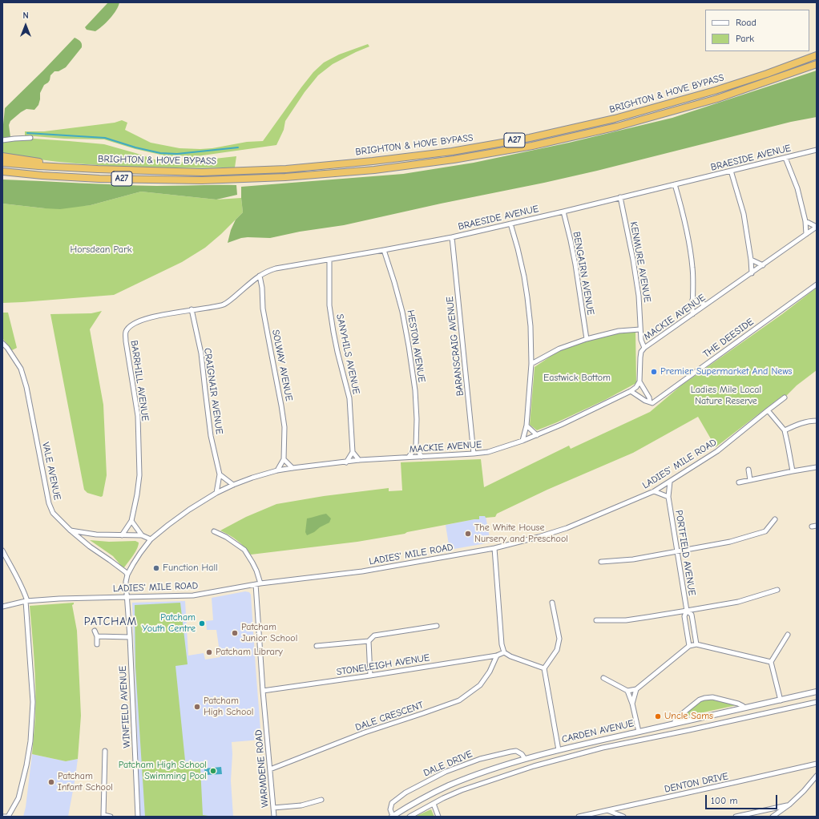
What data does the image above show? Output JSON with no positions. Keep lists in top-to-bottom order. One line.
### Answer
{"streets":{"highway":["BRIGHTON & HOVE BYPASS","A27"],"street":["BRAESIDE AVENUE","KENMURE AVENUE","BENGAIRN AVENUE","MACKIE AVENUE","THE DEESIDE","HESTON AVENUE","BARANSCRAIG AVENUE","SANYHILS AVENUE","SOLWAY AVENUE","BARRHILL AVENUE","CRAIGNAIR AVENUE","LADIES' MILE ROAD","VALE AVENUE","PORTFIELD AVENUE","STONELEIGH AVENUE","WINFIELD AVENUE","DALE CRESCENT","CARDEN AVENUE","DALE DRIVE","WARMDENE ROAD","DENTON DRIVE"]},"crossings":[["BRIGHTON & HOVE BYPASS","A27"],["BRAESIDE AVENUE","KENMURE AVENUE"],["BRAESIDE AVENUE","BENGAIRN AVENUE"],["BRAESIDE AVENUE","HESTON AVENUE"],["BRAESIDE AVENUE","BARANSCRAIG AVENUE"],["BRAESIDE AVENUE","SANYHILS AVENUE"],["BRAESIDE AVENUE","SOLWAY AVENUE"],["BRAESIDE AVENUE","BARRHILL AVENUE"],["BRAESIDE AVENUE","CRAIGNAIR AVENUE"],["KENMURE AVENUE","MACKIE AVENUE"],["MACKIE AVENUE","BARANSCRAIG AVENUE"],["MACKIE AVENUE","SOLWAY AVENUE"],["MACKIE AVENUE","CRAIGNAIR AVENUE"],["MACKIE AVENUE","LADIES' MILE ROAD"],["MACKIE AVENUE","VALE AVENUE"],["MACKIE AVENUE","WINFIELD AVENUE"],["BARRHILL AVENUE","CRAIGNAIR AVENUE"],["LADIES' MILE ROAD","PORTFIELD AVENUE"],["LADIES' MILE ROAD","WINFIELD AVENUE"],["LADIES' MILE ROAD","WARMDENE ROAD"],["STONELEIGH AVENUE","DALE CRESCENT"],["STONELEIGH AVENUE","WARMDENE ROAD"],["DALE CRESCENT","WARMDENE ROAD"],["CARDEN AVENUE","DALE DRIVE"]],"districts":["PATCHAM"],"parks":["Horsdean Park","Eastwick Bottom","Ladies Mile Local Nature Reserve"],"places":["Premier Supermarket And News","The White House Nursery and Preschool","Function Hall","Patcham Youth Centre","Patcham Junior School","Patcham Library","Patcham High School","Uncle Sams","Patcham High School Swimming Pool","Patcham Infant School"],"legend":["Road","Park"],"scale_bar":"100 m","north":"top"}
